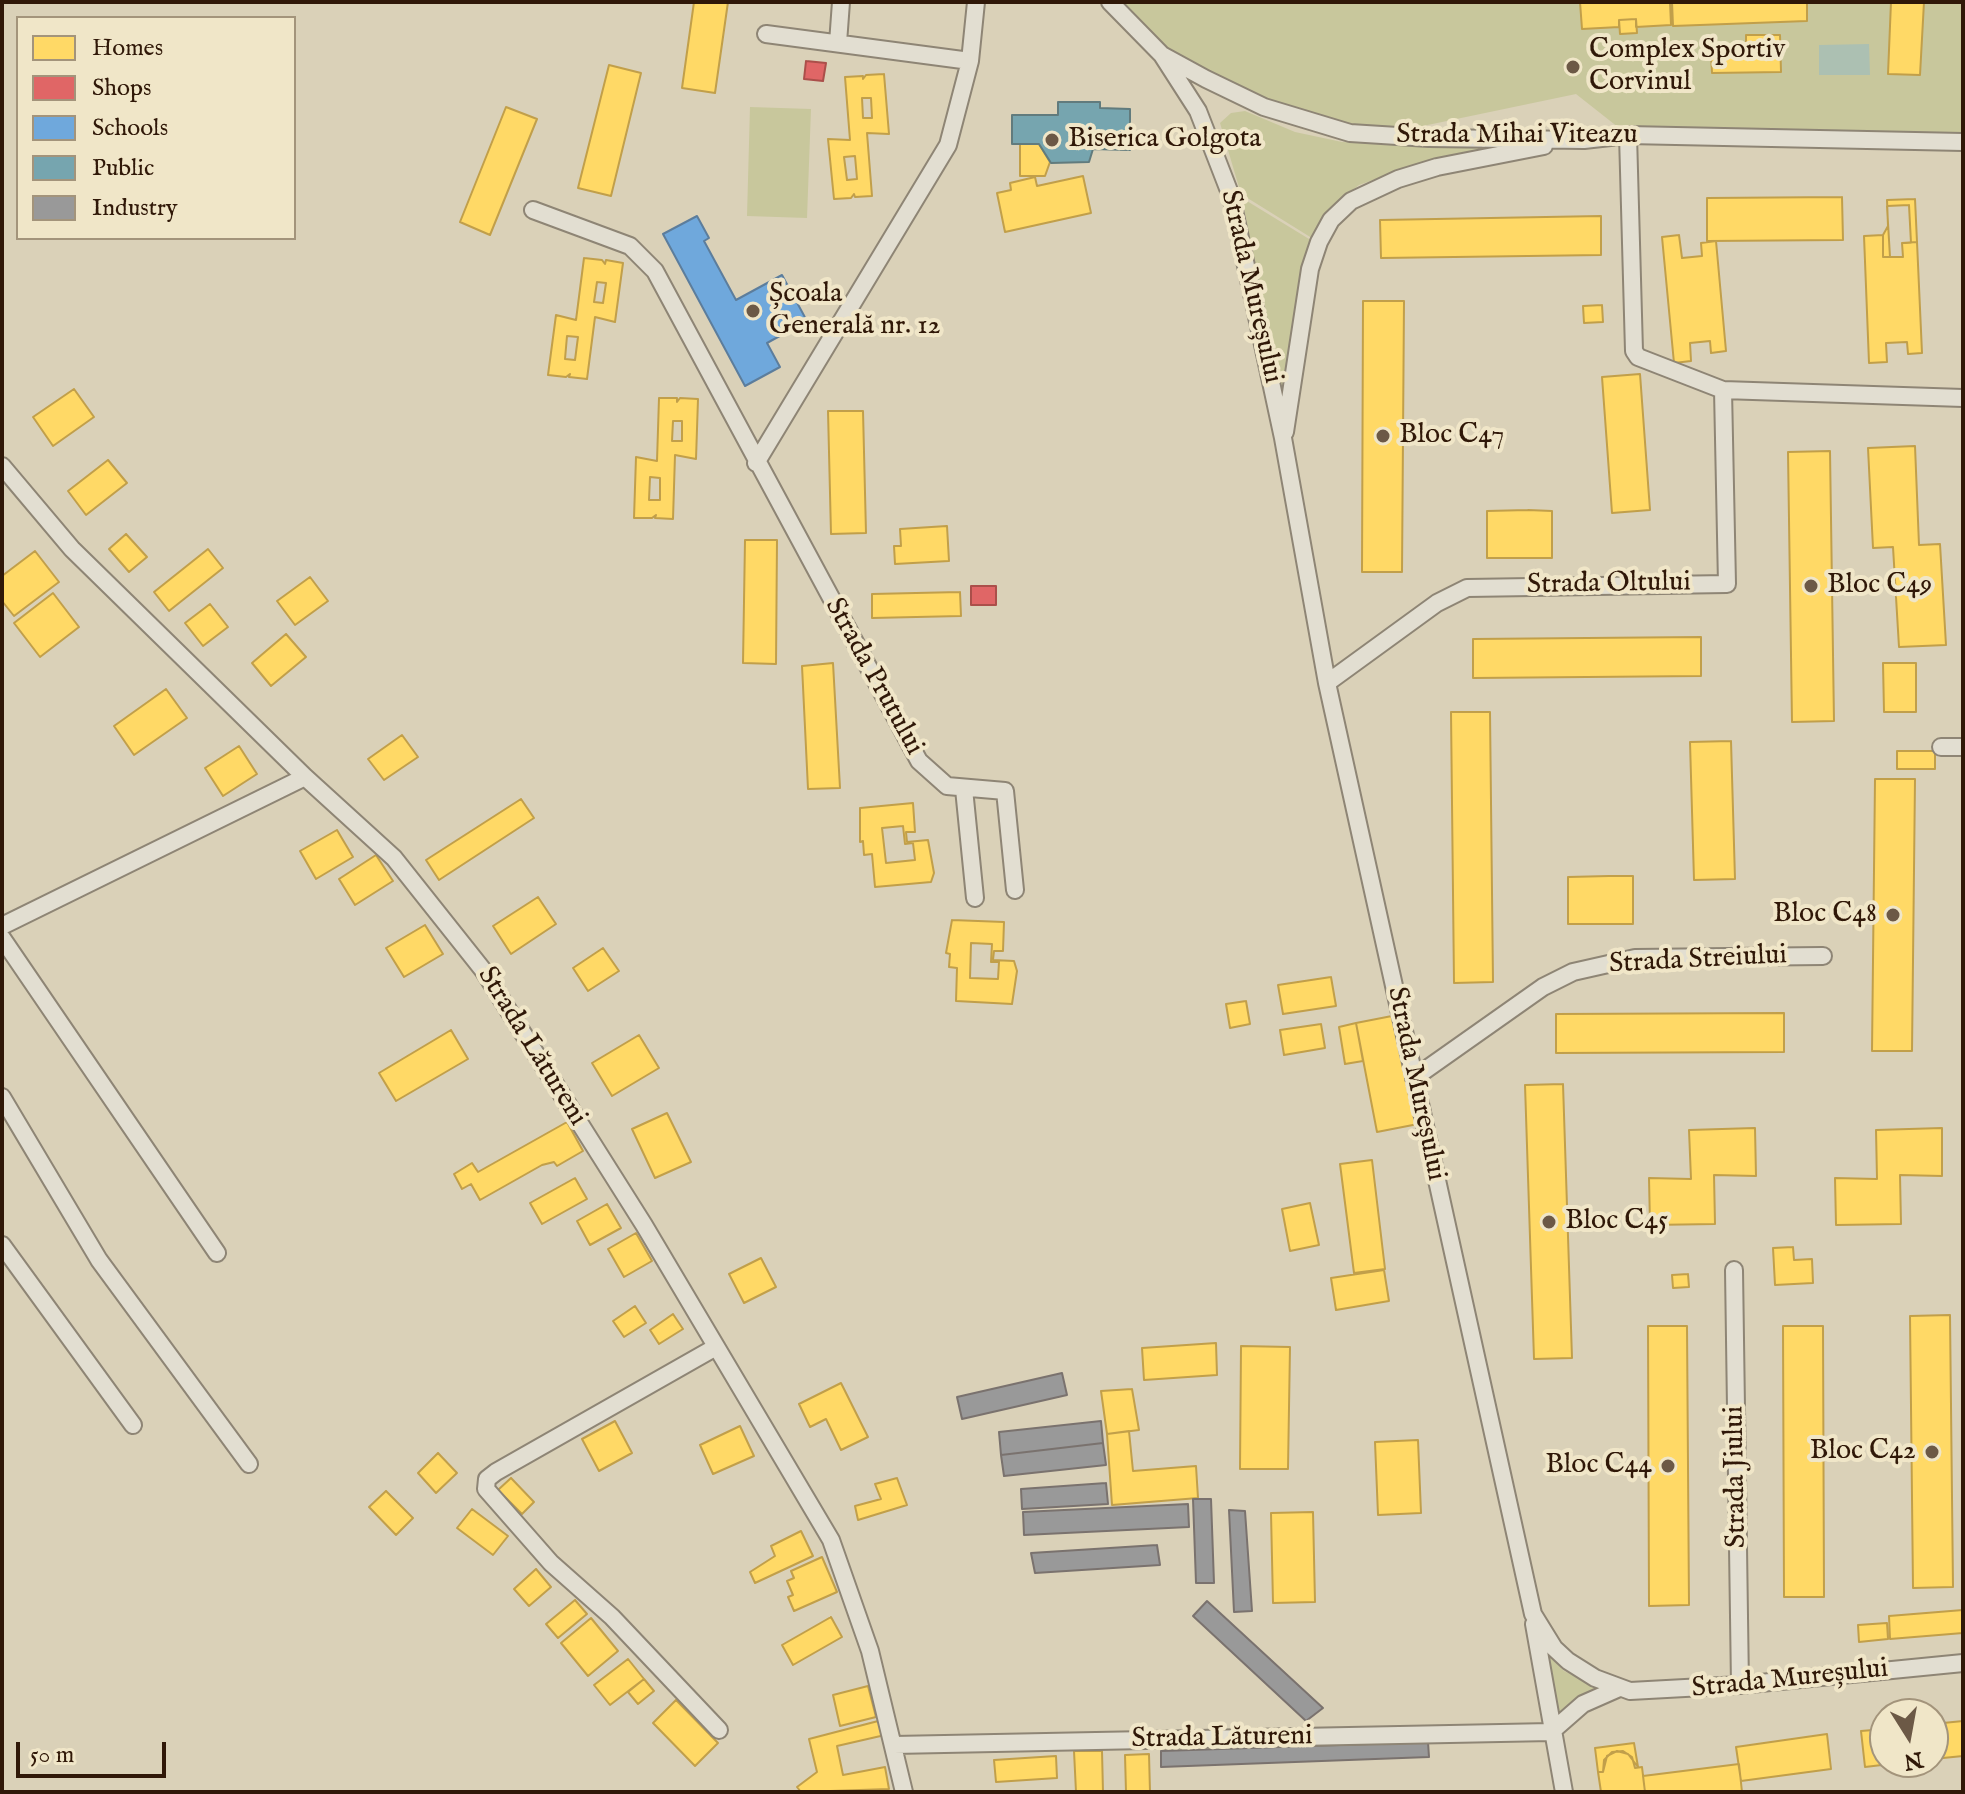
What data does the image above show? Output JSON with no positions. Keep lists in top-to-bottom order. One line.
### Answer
{"streets":{"street":["Strada Mihai Viteazu","Strada Mureșului","Strada Oltului","Strada Prutului","Strada Streiului","Strada Lătureni","Strada Jiului"]},"crossings":[["Strada Mihai Viteazu","Strada Mureșului"],["Strada Mureșului","Strada Oltului"],["Strada Mureșului","Strada Streiului"],["Strada Mureșului","Strada Lătureni"],["Strada Mureșului","Strada Jiului"]],"places":["Complex Sportiv Corvinul","Biserica Golgota","Școala Generală nr. 12","Bloc C47","Bloc C49","Bloc C48","Bloc C45","Bloc C42","Bloc C44"],"legend":["Homes","Shops","Schools","Public","Industry"],"scale_bar":"50 m","north":"bottom"}
